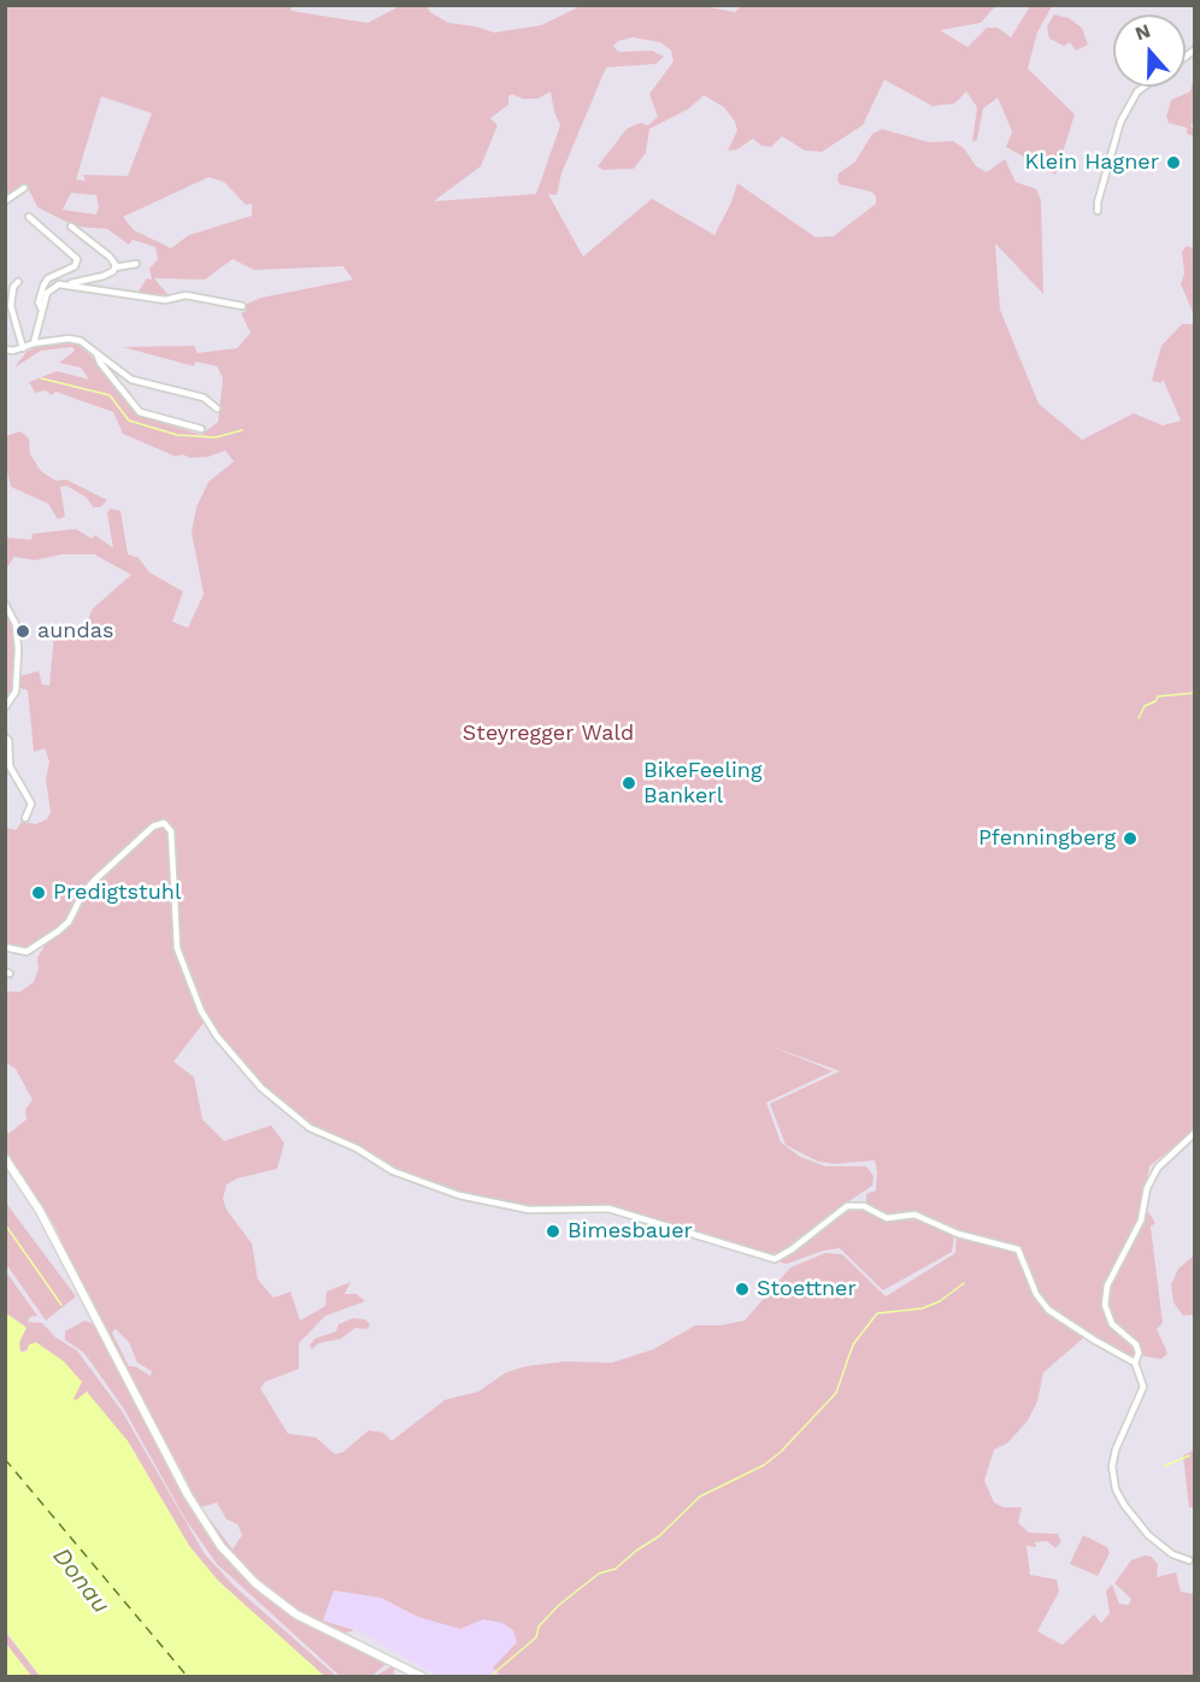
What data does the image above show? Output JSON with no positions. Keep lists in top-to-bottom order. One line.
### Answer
{"water":["Donau"],"parks":["Steyregger Wald"],"places":["Klein Hagner","aundas","BikeFeeling Bankerl","Pfenningberg","Predigtstuhl","Bimesbauer","Stoettner"],"north":"top"}
